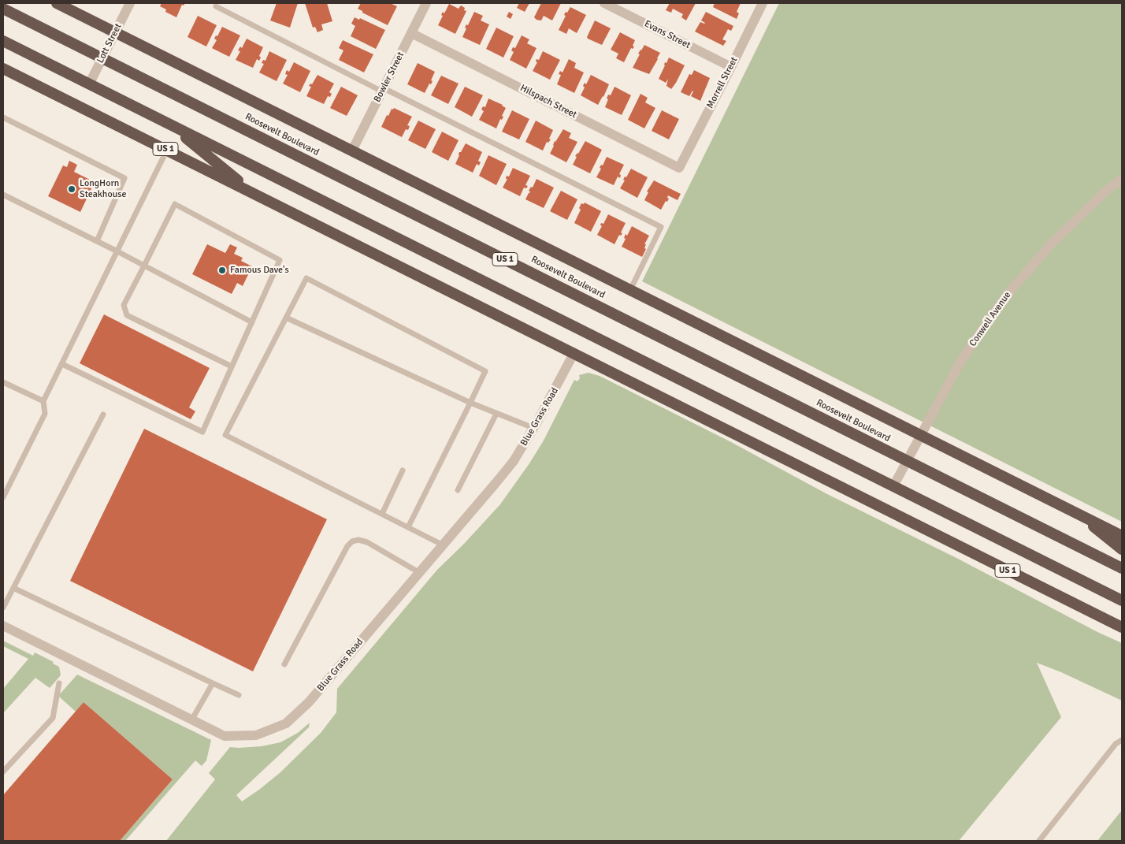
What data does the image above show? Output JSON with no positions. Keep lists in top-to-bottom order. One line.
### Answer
{"streets":{"highway":["Roosevelt Boulevard","US 1"],"street":["Evans Street","Lott Street","Bowler Street","Morrell Street","Hilspach Street","Conwell Avenue","Blue Grass Road"]},"crossings":[["Evans Street","Morrell Street"],["Lott Street","Roosevelt Boulevard"],["Lott Street","US 1"],["Bowler Street","Hilspach Street"],["Bowler Street","Roosevelt Boulevard"],["Morrell Street","Hilspach Street"],["Roosevelt Boulevard","Conwell Avenue"],["US 1","Conwell Avenue"],["US 1","Blue Grass Road"]],"places":["LongHorn Steakhouse","Famous Dave's"]}
